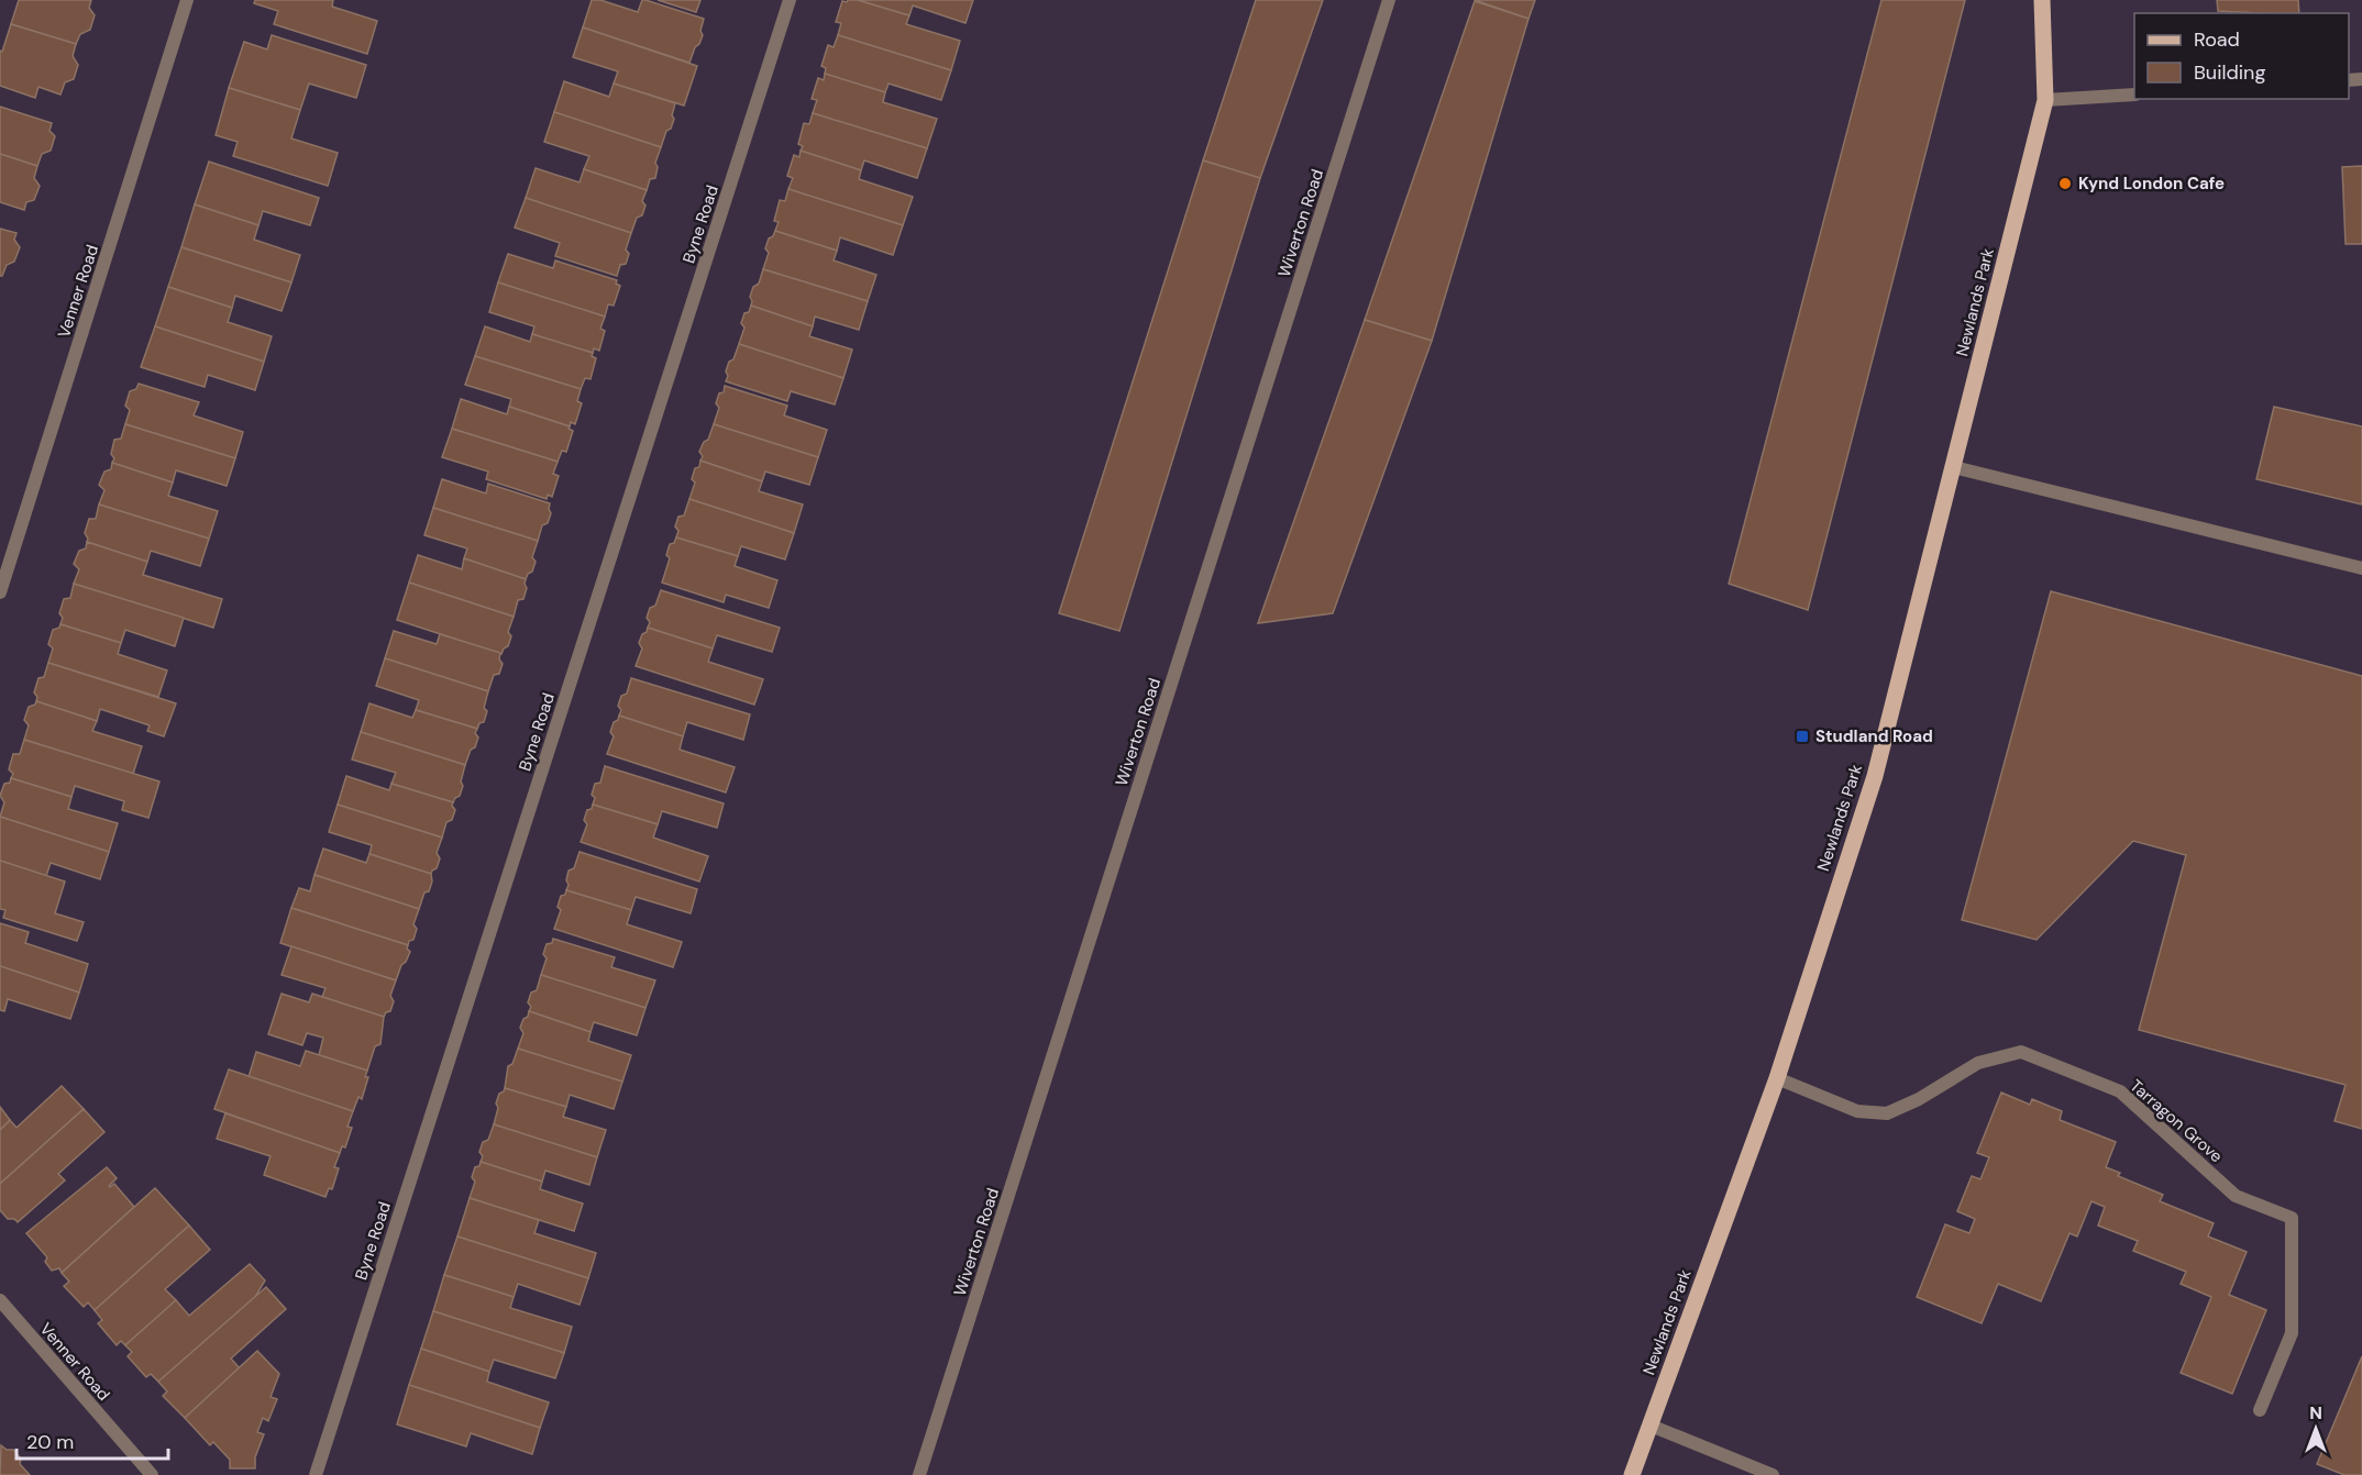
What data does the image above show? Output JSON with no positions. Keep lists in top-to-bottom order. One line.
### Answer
{"streets":{"main road":["Newlands Park"],"street":["Wiverton Road","Byne Road","Venner Road","Tarragon Grove"]},"crossings":[["Newlands Park","Tarragon Grove"]],"places":{"other":["Kynd London Cafe"],"transit":["Studland Road"]},"legend":["Road","Building"],"scale_bar":"20 m","north":"top"}
